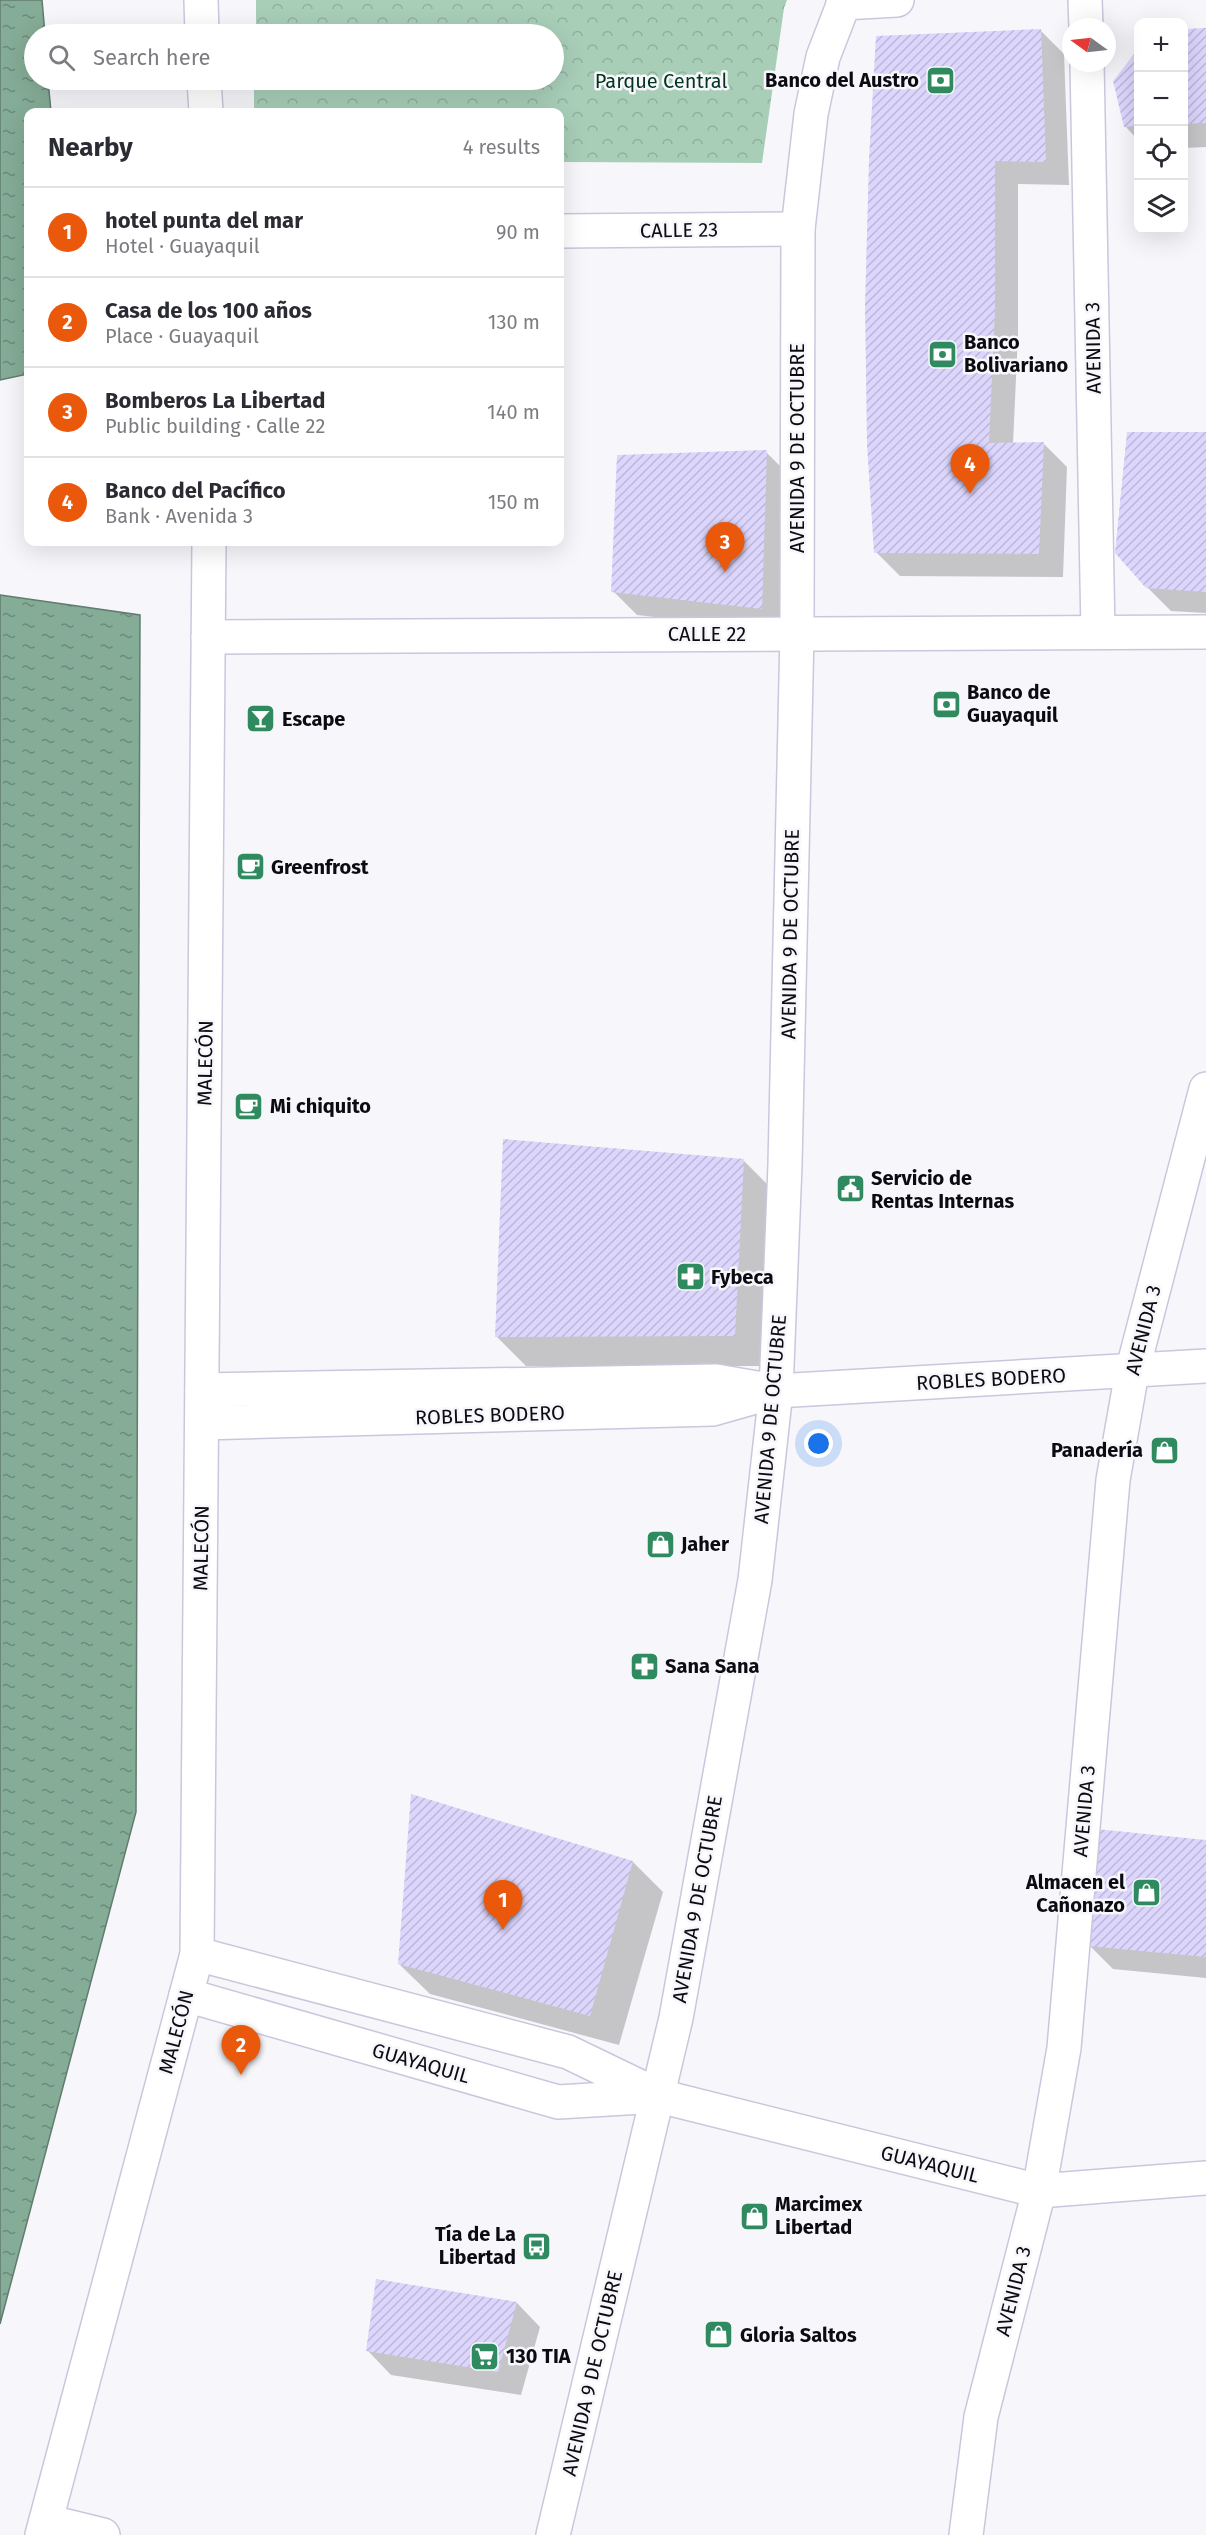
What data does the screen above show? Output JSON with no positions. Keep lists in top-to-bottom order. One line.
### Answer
{"streets":{"street":["CALLE 23","AVENIDA 3","AVENIDA 9 DE OCTUBRE","CALLE 22","MALECÓN","ROBLES BODERO","GUAYAQUIL"]},"crossings":[["CALLE 23","AVENIDA 9 DE OCTUBRE"],["AVENIDA 3","CALLE 22"],["AVENIDA 3","ROBLES BODERO"],["AVENIDA 3","GUAYAQUIL"],["AVENIDA 9 DE OCTUBRE","CALLE 22"],["AVENIDA 9 DE OCTUBRE","ROBLES BODERO"],["AVENIDA 9 DE OCTUBRE","GUAYAQUIL"],["CALLE 22","MALECÓN"],["MALECÓN","ROBLES BODERO"],["MALECÓN","GUAYAQUIL"]],"parks":["Parque Central"],"places":{"bank":["Banco del Austro","Banco Bolivariano","Banco de Guayaquil"],"bar":["Escape"],"cafe":["Greenfrost","Mi chiquito"],"public building":["Servicio de Rentas Internas"],"pharmacy":["Fybeca","Sana Sana"],"shop":["Panadería","Jaher","Almacen el Cañonazo","Marcimex Libertad","Gloria Saltos"],"bus stop":["Tía de La Libertad"],"supermarket":["130 TIA"]},"north":"left","page":{"map_buttons":["+","−"],"search":"Search here","heading":["Nearby","4 results"],"list":[{"mark":"1","name":"hotel punta del mar","note":"Hotel · Guayaquil","value":"90 m"},{"mark":"2","name":"Casa de los 100 años","note":"Place · Guayaquil","value":"130 m"},{"mark":"3","name":"Bomberos La Libertad","note":"Public building · Calle 22","value":"140 m"},{"mark":"4","name":"Banco del Pacífico","note":"Bank · Avenida 3","value":"150 m"}],"pins":["4","3","1","2"]}}
